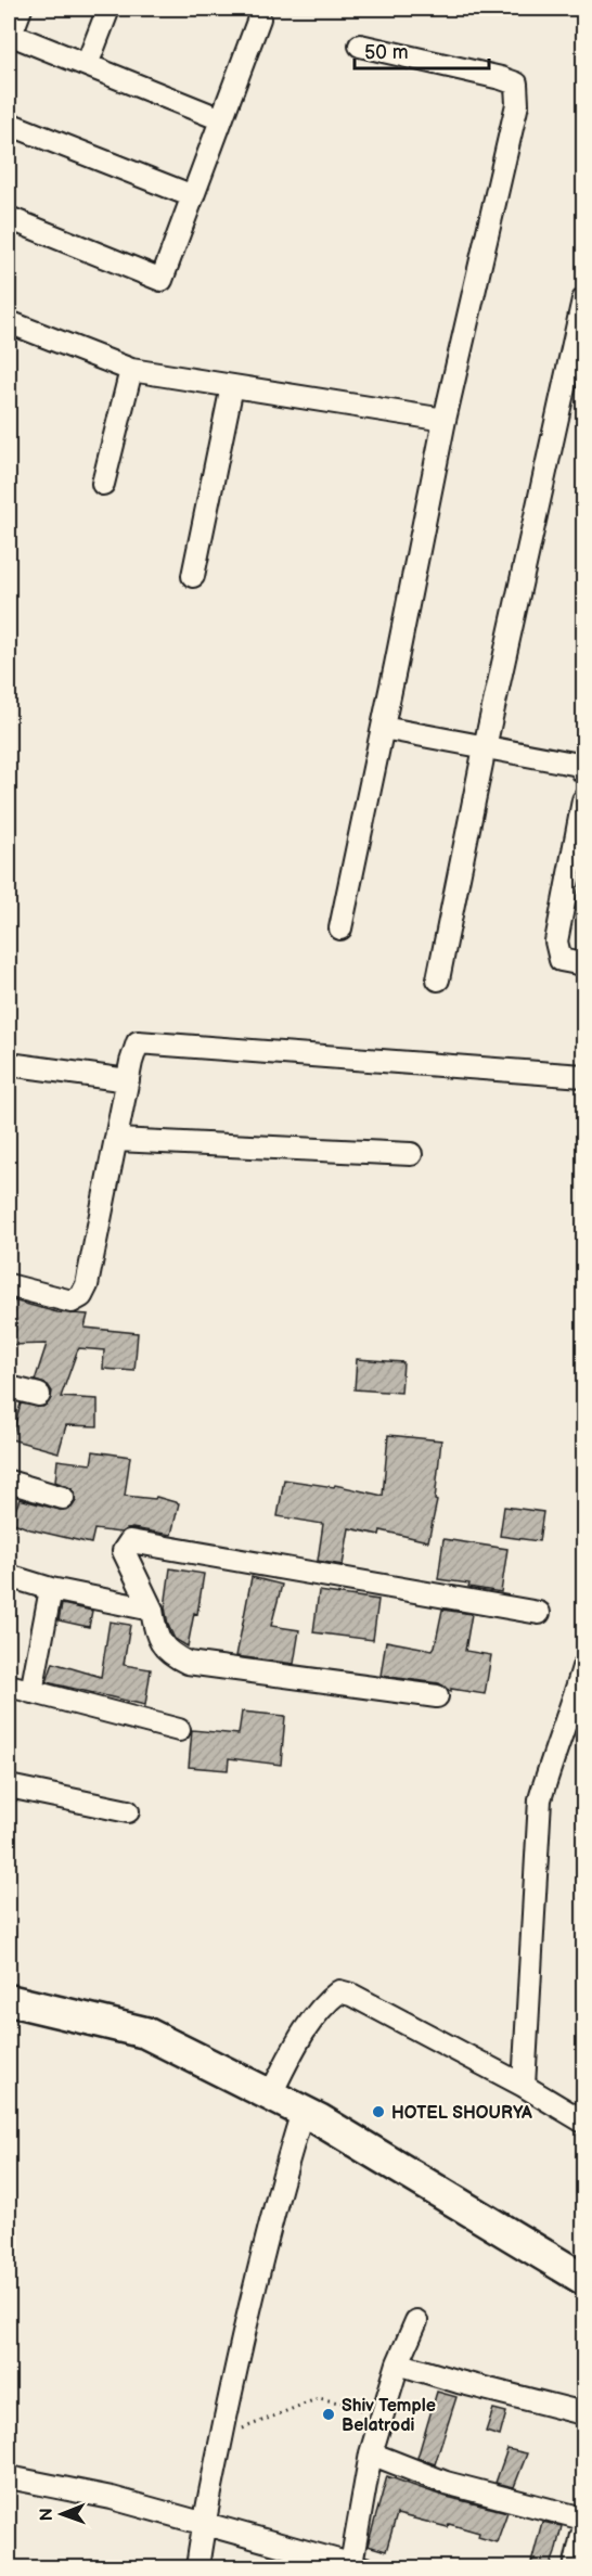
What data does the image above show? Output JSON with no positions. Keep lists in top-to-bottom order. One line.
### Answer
{"places":["HOTEL SHOURYA","Shiv Temple Belatrodi"],"scale_bar":"50 m","north":"left"}
